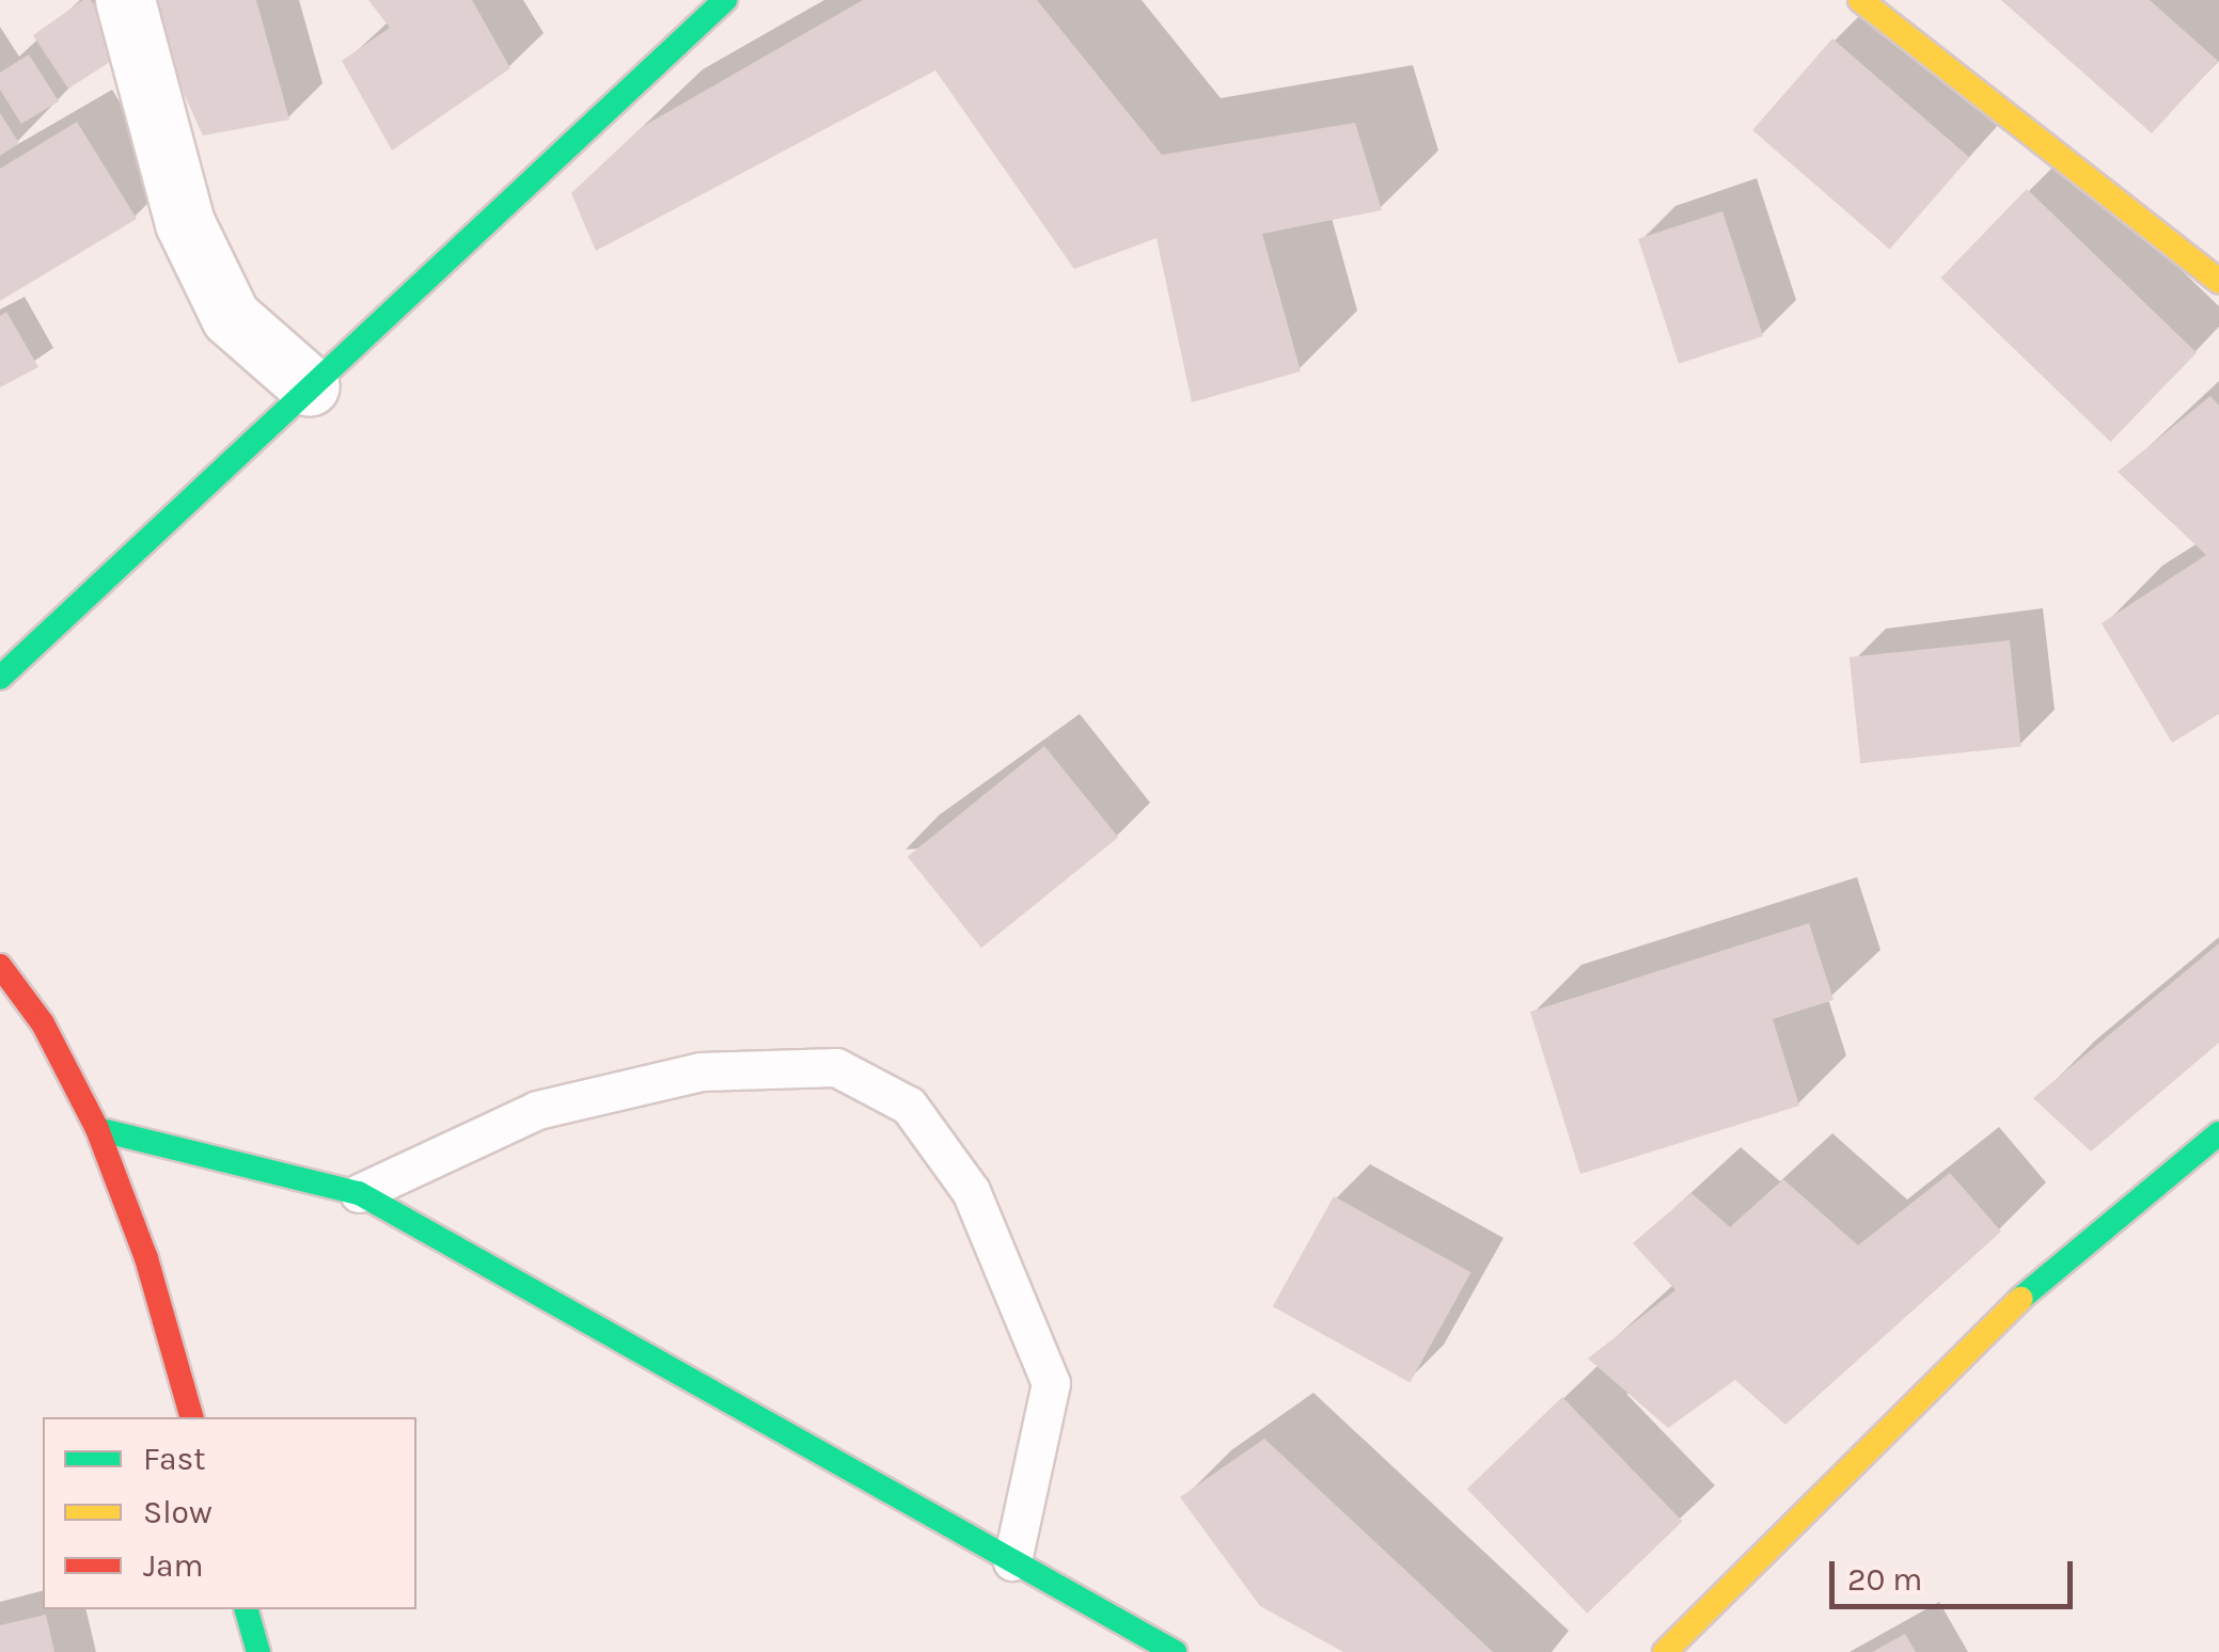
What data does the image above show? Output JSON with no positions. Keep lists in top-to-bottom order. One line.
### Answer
{"legend":["Fast","Slow","Jam"],"scale_bar":"20 m"}
